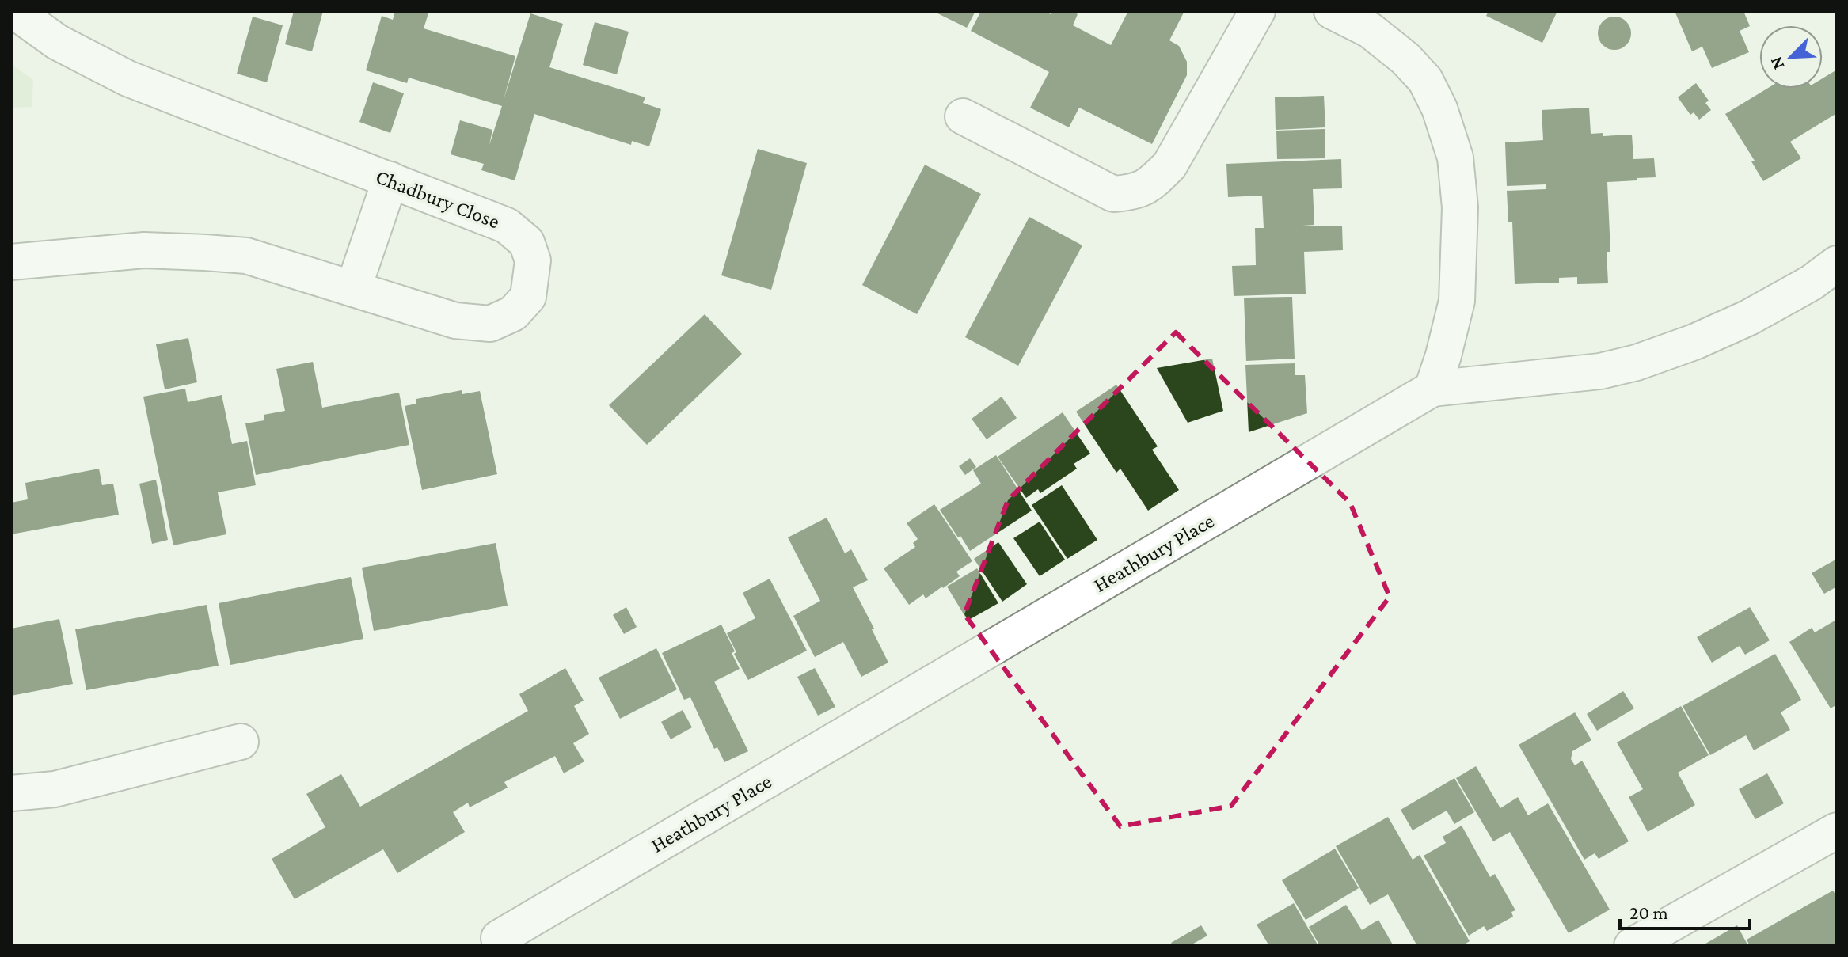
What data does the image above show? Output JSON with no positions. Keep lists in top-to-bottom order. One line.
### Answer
{"streets":{"street":["Chadbury Close","Heathbury Place"]},"scale_bar":"20 m","north":"bottom left"}
